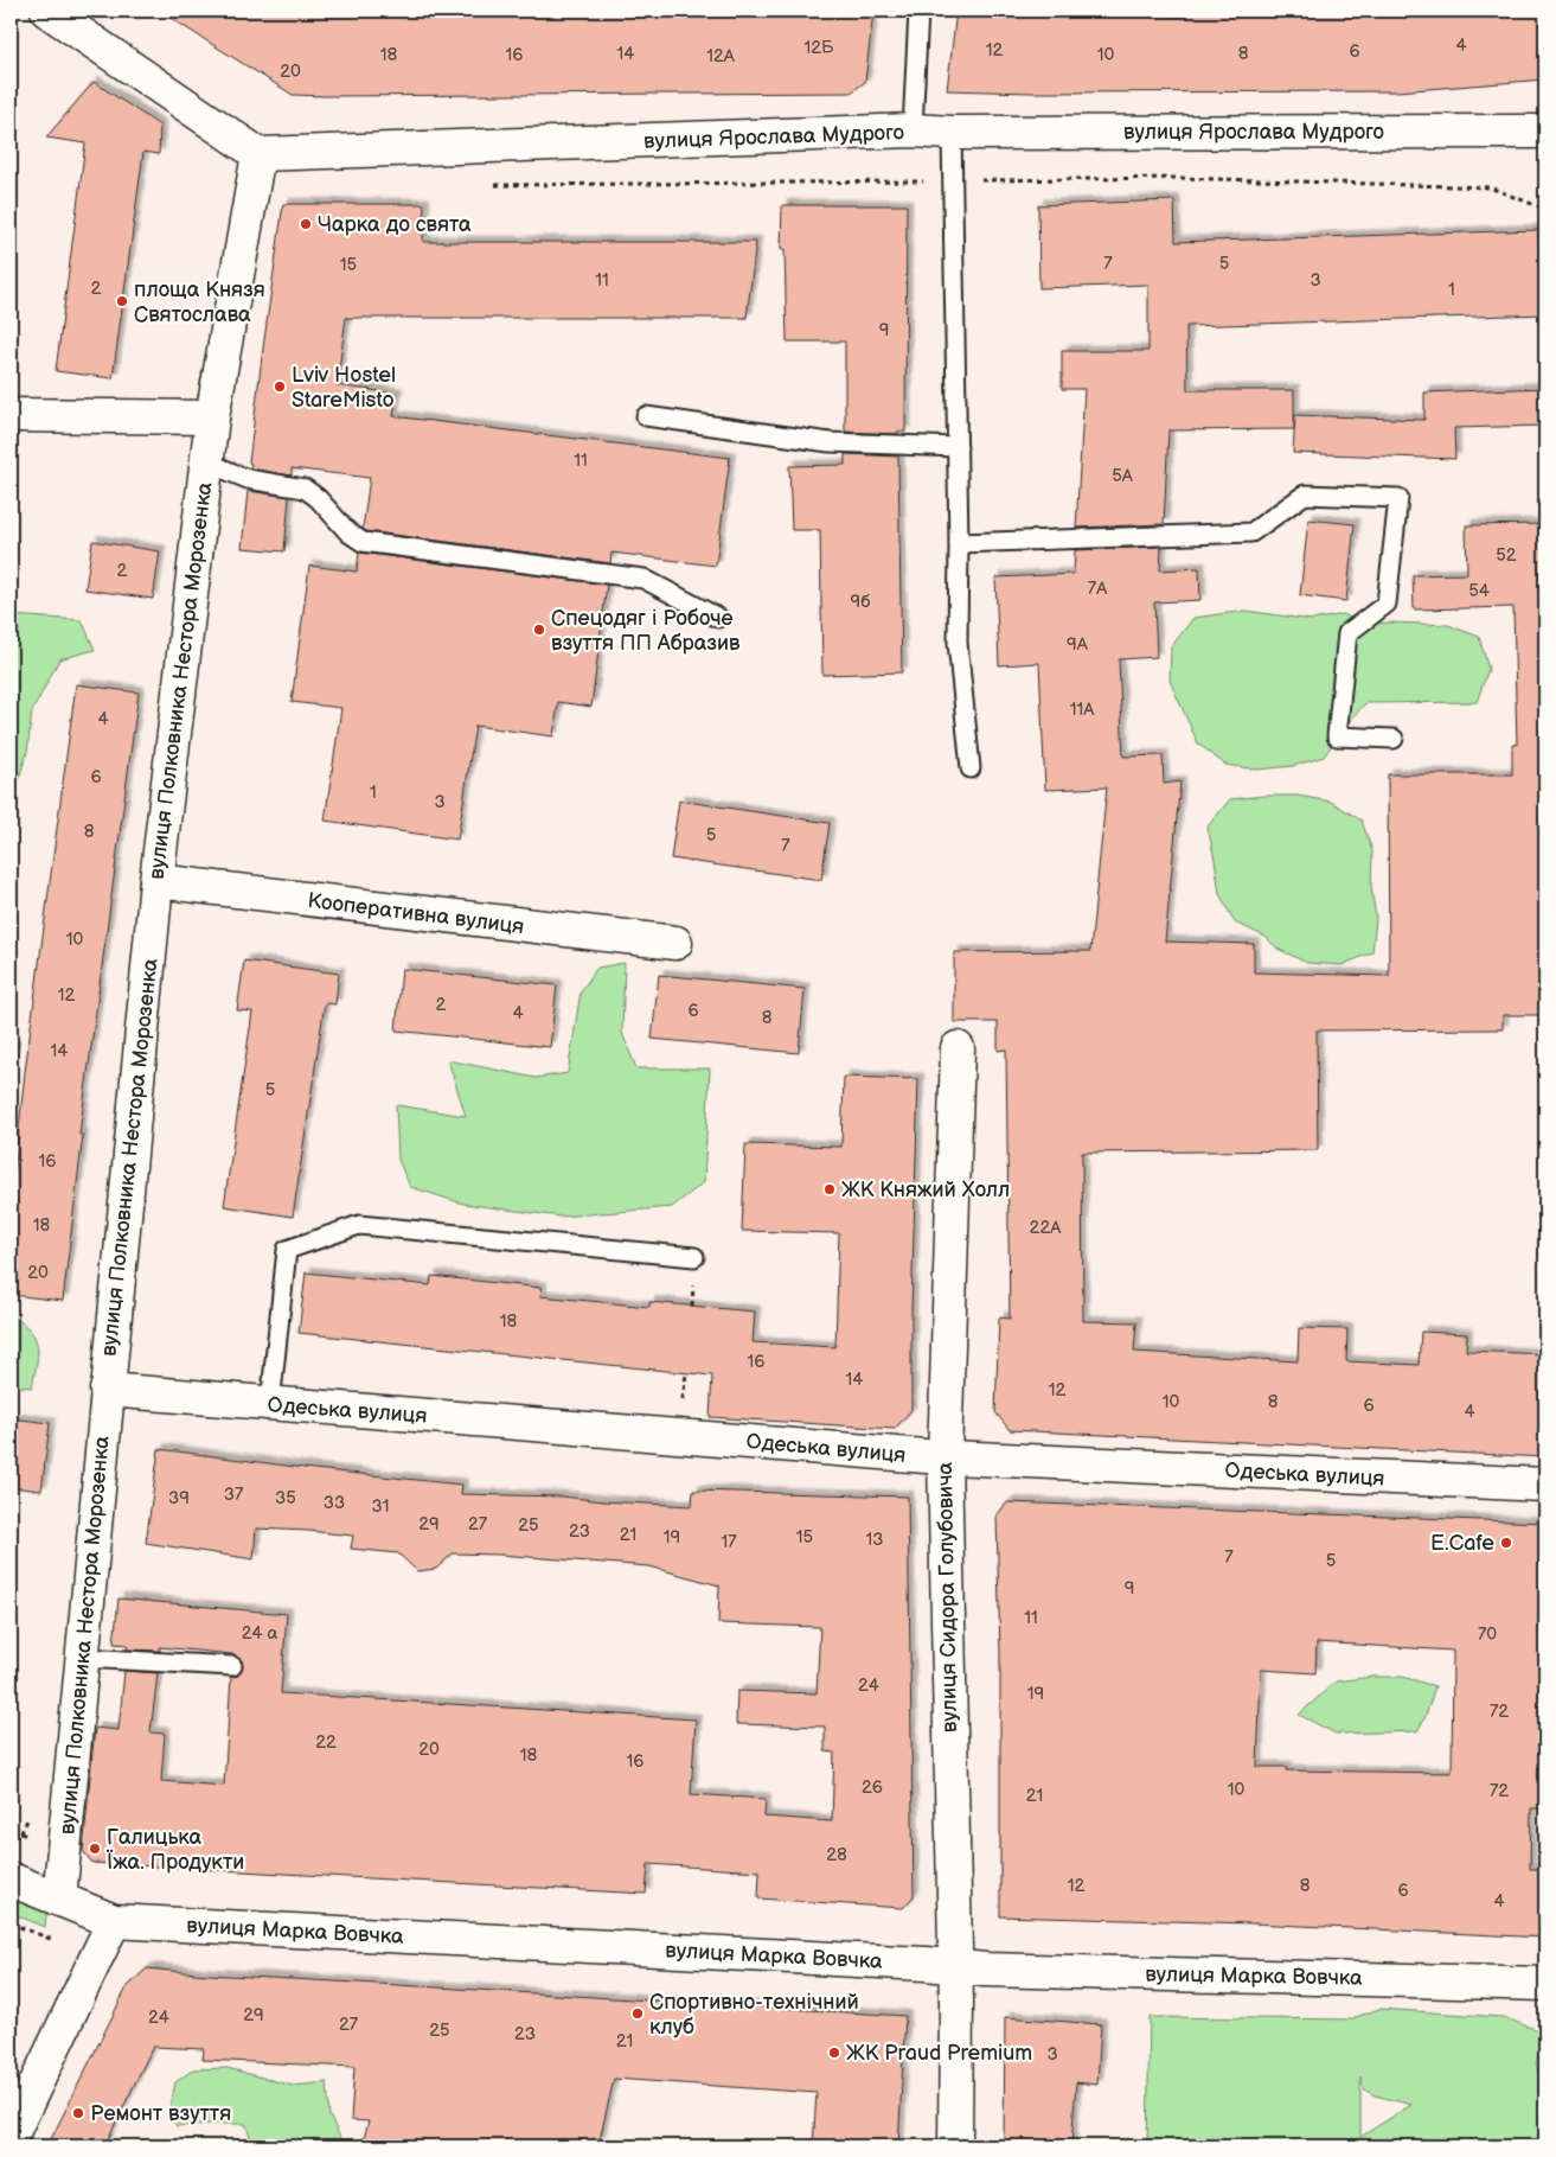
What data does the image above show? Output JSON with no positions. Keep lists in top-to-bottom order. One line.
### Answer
{"streets":{"street":["вулиця Ярослава Мудрого","вулиця Полковника Нестора Морозенка","Кооперативна вулиця","Одеська вулиця","вулиця Сидора Голубовича","вулиця Марка Вовчка"]},"crossings":[["вулиця Полковника Нестора Морозенка","Кооперативна вулиця"],["вулиця Полковника Нестора Морозенка","Одеська вулиця"],["вулиця Полковника Нестора Морозенка","вулиця Марка Вовчка"],["Одеська вулиця","вулиця Сидора Голубовича"],["вулиця Сидора Голубовича","вулиця Марка Вовчка"]],"places":["Чарка до свята","площа Князя Святослава","Lviv Hostel StareMisto","Спецодяг і Робоче взуття ПП Абразив","ЖК Княжий Холл","E.Cafe","Галицька Їжа. Продукти","Спортивно-технічний клуб","ЖК Praud Premium","Ремонт взуття"],"house_numbers":["4","12Б","12","6","14","8","18","16","10","12А","20","7","5","15","11","3","2","1","9","11","5А","52","2","7А","54","9б","9А","11А","4","6","1","3","8","5","7","10","12","2","6","4","8","14","5","16","18","22А","20","18","16","14","12","10","8","6","4","37","39","35","33","31","29","27","25","23","21","19","15","13","17","7","5","9","11","24 а","70","24","19","72","22","20","18","16","26","10","72","21","28","12","8","6","4","29","24","27","25","23","21","3"]}
